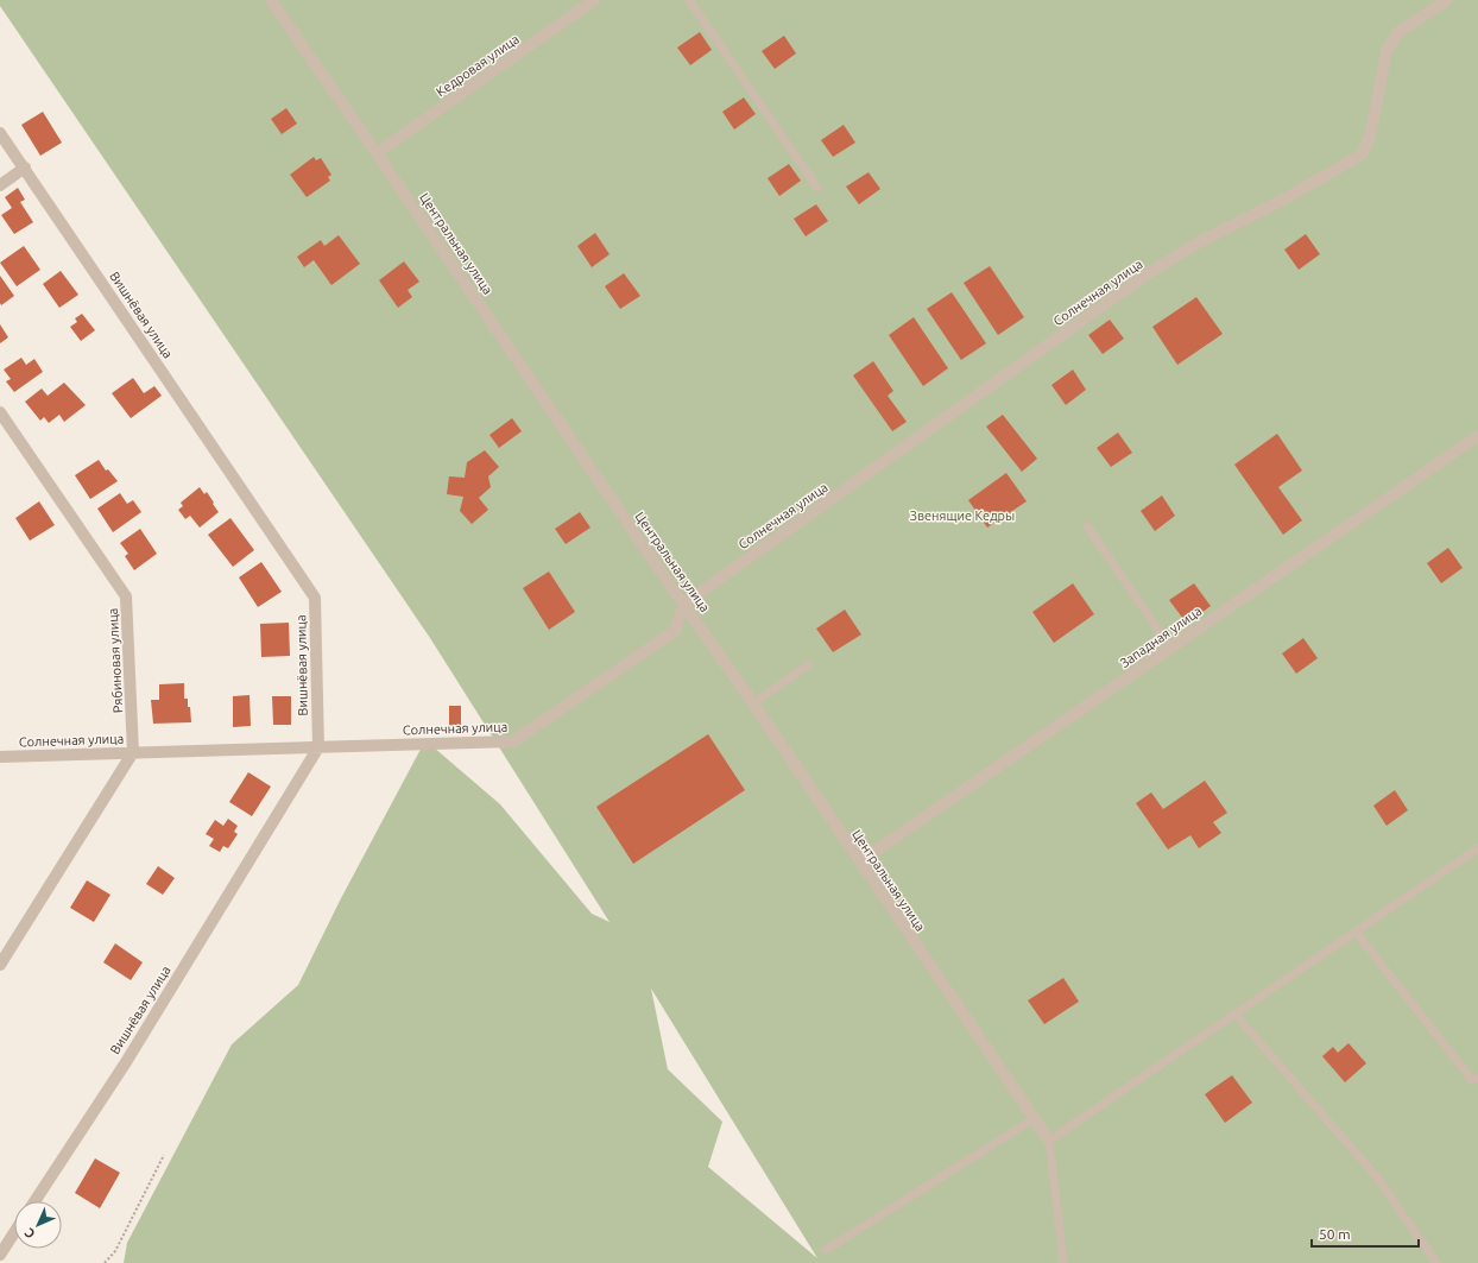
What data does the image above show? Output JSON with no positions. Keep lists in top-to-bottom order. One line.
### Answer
{"streets":{"street":["Кедровая улица","Центральная улица","Солнечная улица","Вишнёвая улица","Западная улица","Рябиновая улица"]},"crossings":[["Кедровая улица","Центральная улица"],["Центральная улица","Солнечная улица"],["Центральная улица","Западная улица"],["Солнечная улица","Вишнёвая улица"],["Солнечная улица","Рябиновая улица"]],"parks":["Звенящие Кедры"],"scale_bar":"50 m","north":"bottom left"}
